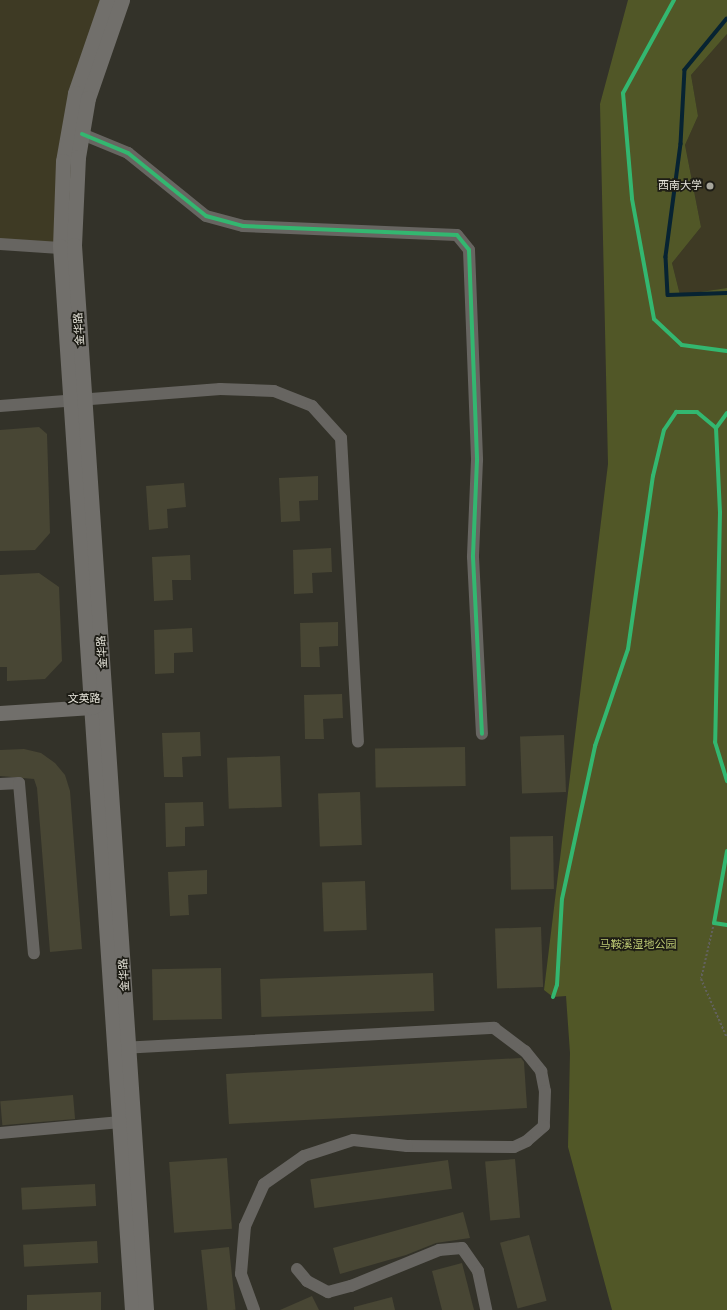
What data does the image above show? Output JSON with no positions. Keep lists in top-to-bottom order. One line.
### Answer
{"streets":{"main road":["金华路","文英路"]},"crossings":[["金华路","文英路"]],"parks":["马鞍溪湿地公园"],"places":["西南大学"]}
